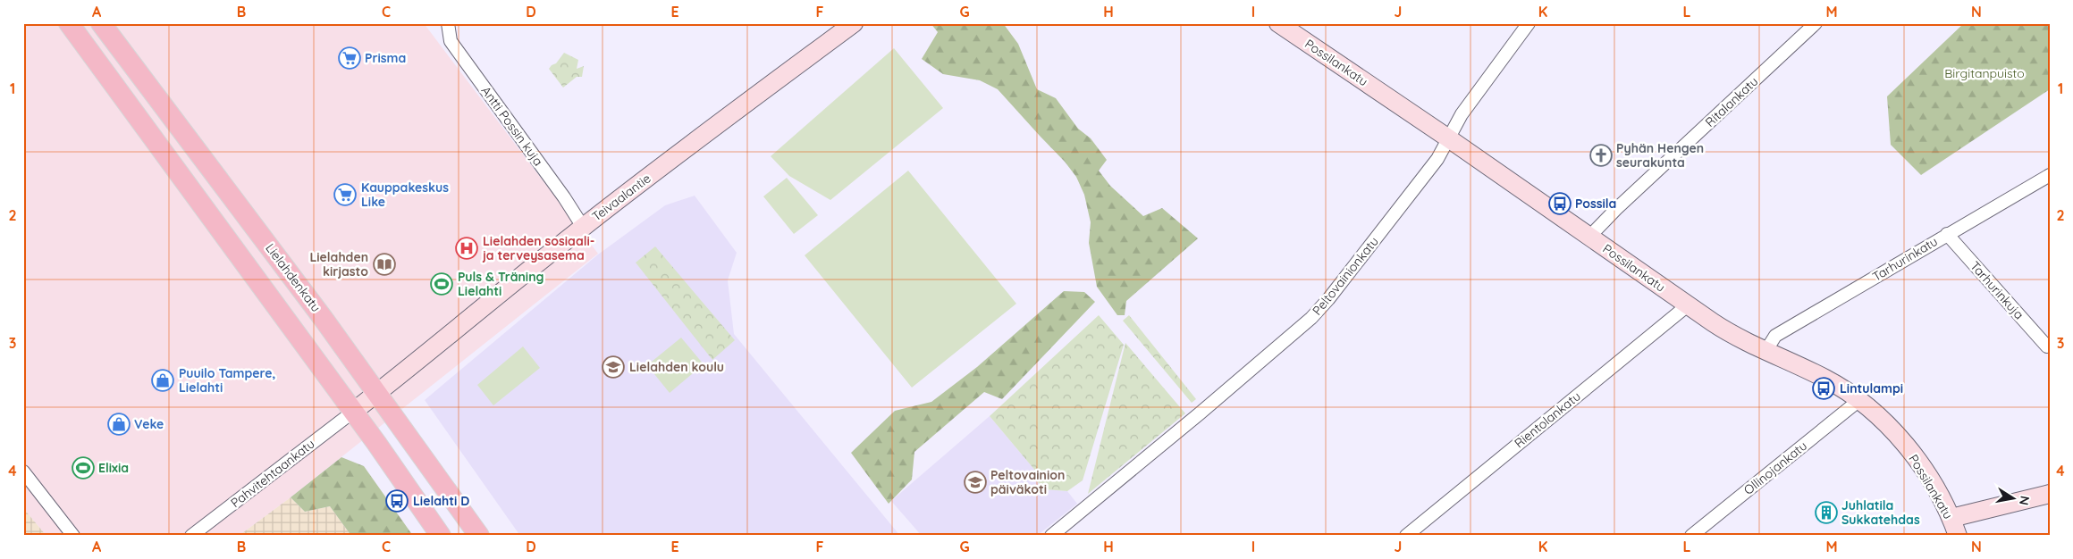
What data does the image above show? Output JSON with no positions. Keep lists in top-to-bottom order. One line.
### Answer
{"streets":{"main road":["Lielahdenkatu"],"street":["Possilankatu","Ritalankatu","Antti Possin kuja","Teivaalantie","Tarhurinkatu","Peltovainionkatu","Tarhurinkuja","Rientolankatu","Ollinojankatu","Pahvitehtaankatu"]},"crossings":[["Possilankatu","Ritalankatu"],["Possilankatu","Tarhurinkatu"],["Possilankatu","Peltovainionkatu"],["Possilankatu","Rientolankatu"],["Possilankatu","Ollinojankatu"],["Antti Possin kuja","Teivaalantie"],["Teivaalantie","Lielahdenkatu"],["Teivaalantie","Pahvitehtaankatu"],["Tarhurinkatu","Tarhurinkuja"]],"parks":["Birgitanpuisto"],"places":{"supermarket":["Prisma","Kauppakeskus Like"],"church":["Pyhän Hengen seurakunta"],"bus stop":["Possila","Lintulampi","Lielahti D"],"hospital":["Lielahden sosiaali- ja terveysasema"],"library":["Lielahden kirjasto"],"sports":["Puls & Träning Lielahti","Elixia"],"school or university":["Lielahden koulu","Peltovainion päiväkoti"],"shop":["Puuilo Tampere, Lielahti","Veke"],"building":["Juhlatila Sukkatehdas"]},"north":"right","grid":{"columns":["A","B","C","D","E","F","G","H","I","J","K","L","M","N"],"rows":["1","2","3","4"]}}
